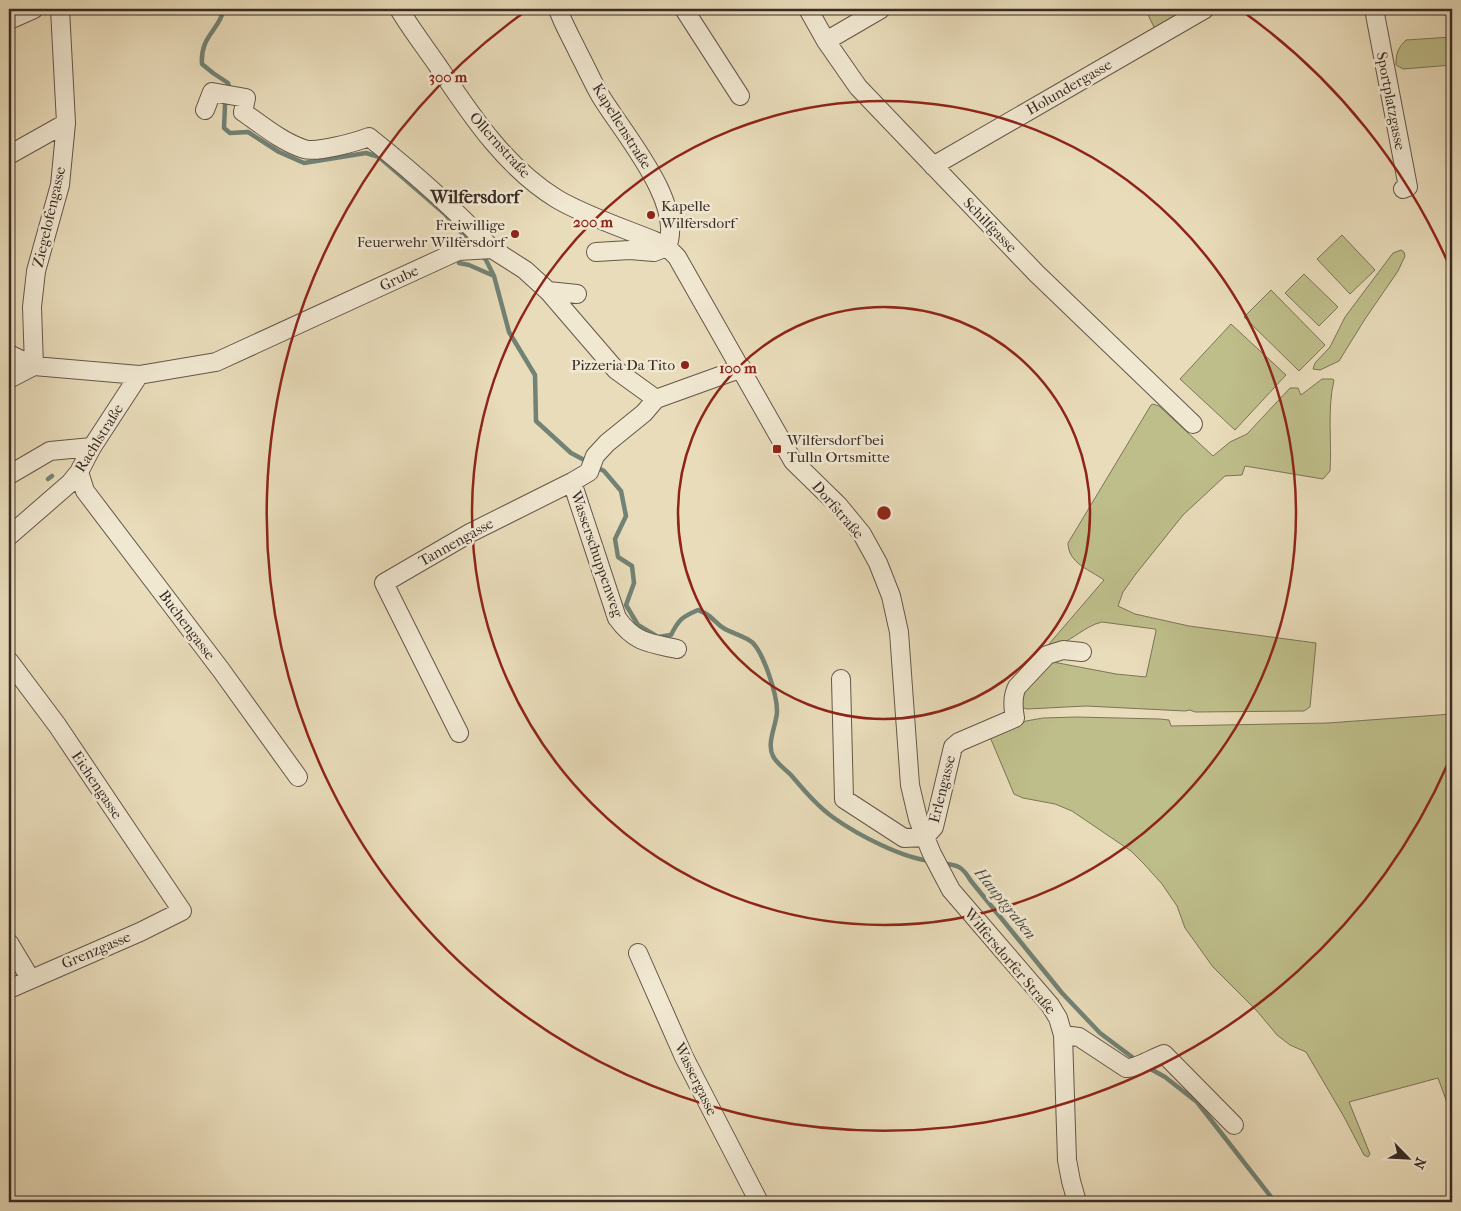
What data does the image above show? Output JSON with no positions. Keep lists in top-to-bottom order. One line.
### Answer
{"streets":{"street":["Holundergasse","Sportplatzgasse","Kapellenstraße","Ollernstraße","Ziegelofengasse","Schilfgasse","Grube","Rachlstraße","Dorfstraße","Tannengasse","Wasserschuppenweg","Buchengasse","Eichengasse","Erlengasse","Grenzgasse","Wilfersdorfer Straße","Wassergasse"]},"crossings":[["Holundergasse","Schilfgasse"],["Kapellenstraße","Ollernstraße"],["Kapellenstraße","Dorfstraße"],["Ollernstraße","Dorfstraße"],["Ziegelofengasse","Grube"],["Grube","Rachlstraße"],["Rachlstraße","Buchengasse"],["Dorfstraße","Erlengasse"],["Dorfstraße","Wilfersdorfer Straße"],["Tannengasse","Wasserschuppenweg"],["Eichengasse","Grenzgasse"]],"districts":["Wilfersdorf"],"water":["Hauptgraben"],"places":{"other":["Kapelle Wilfersdorf","Freiwillige Feuerwehr Wilfersdorf","Pizzeria Da Tito"],"transit":["Wilfersdorf bei Tulln Ortsmitte"]},"north":"bottom right","rings":["300 m","200 m","100 m"]}
